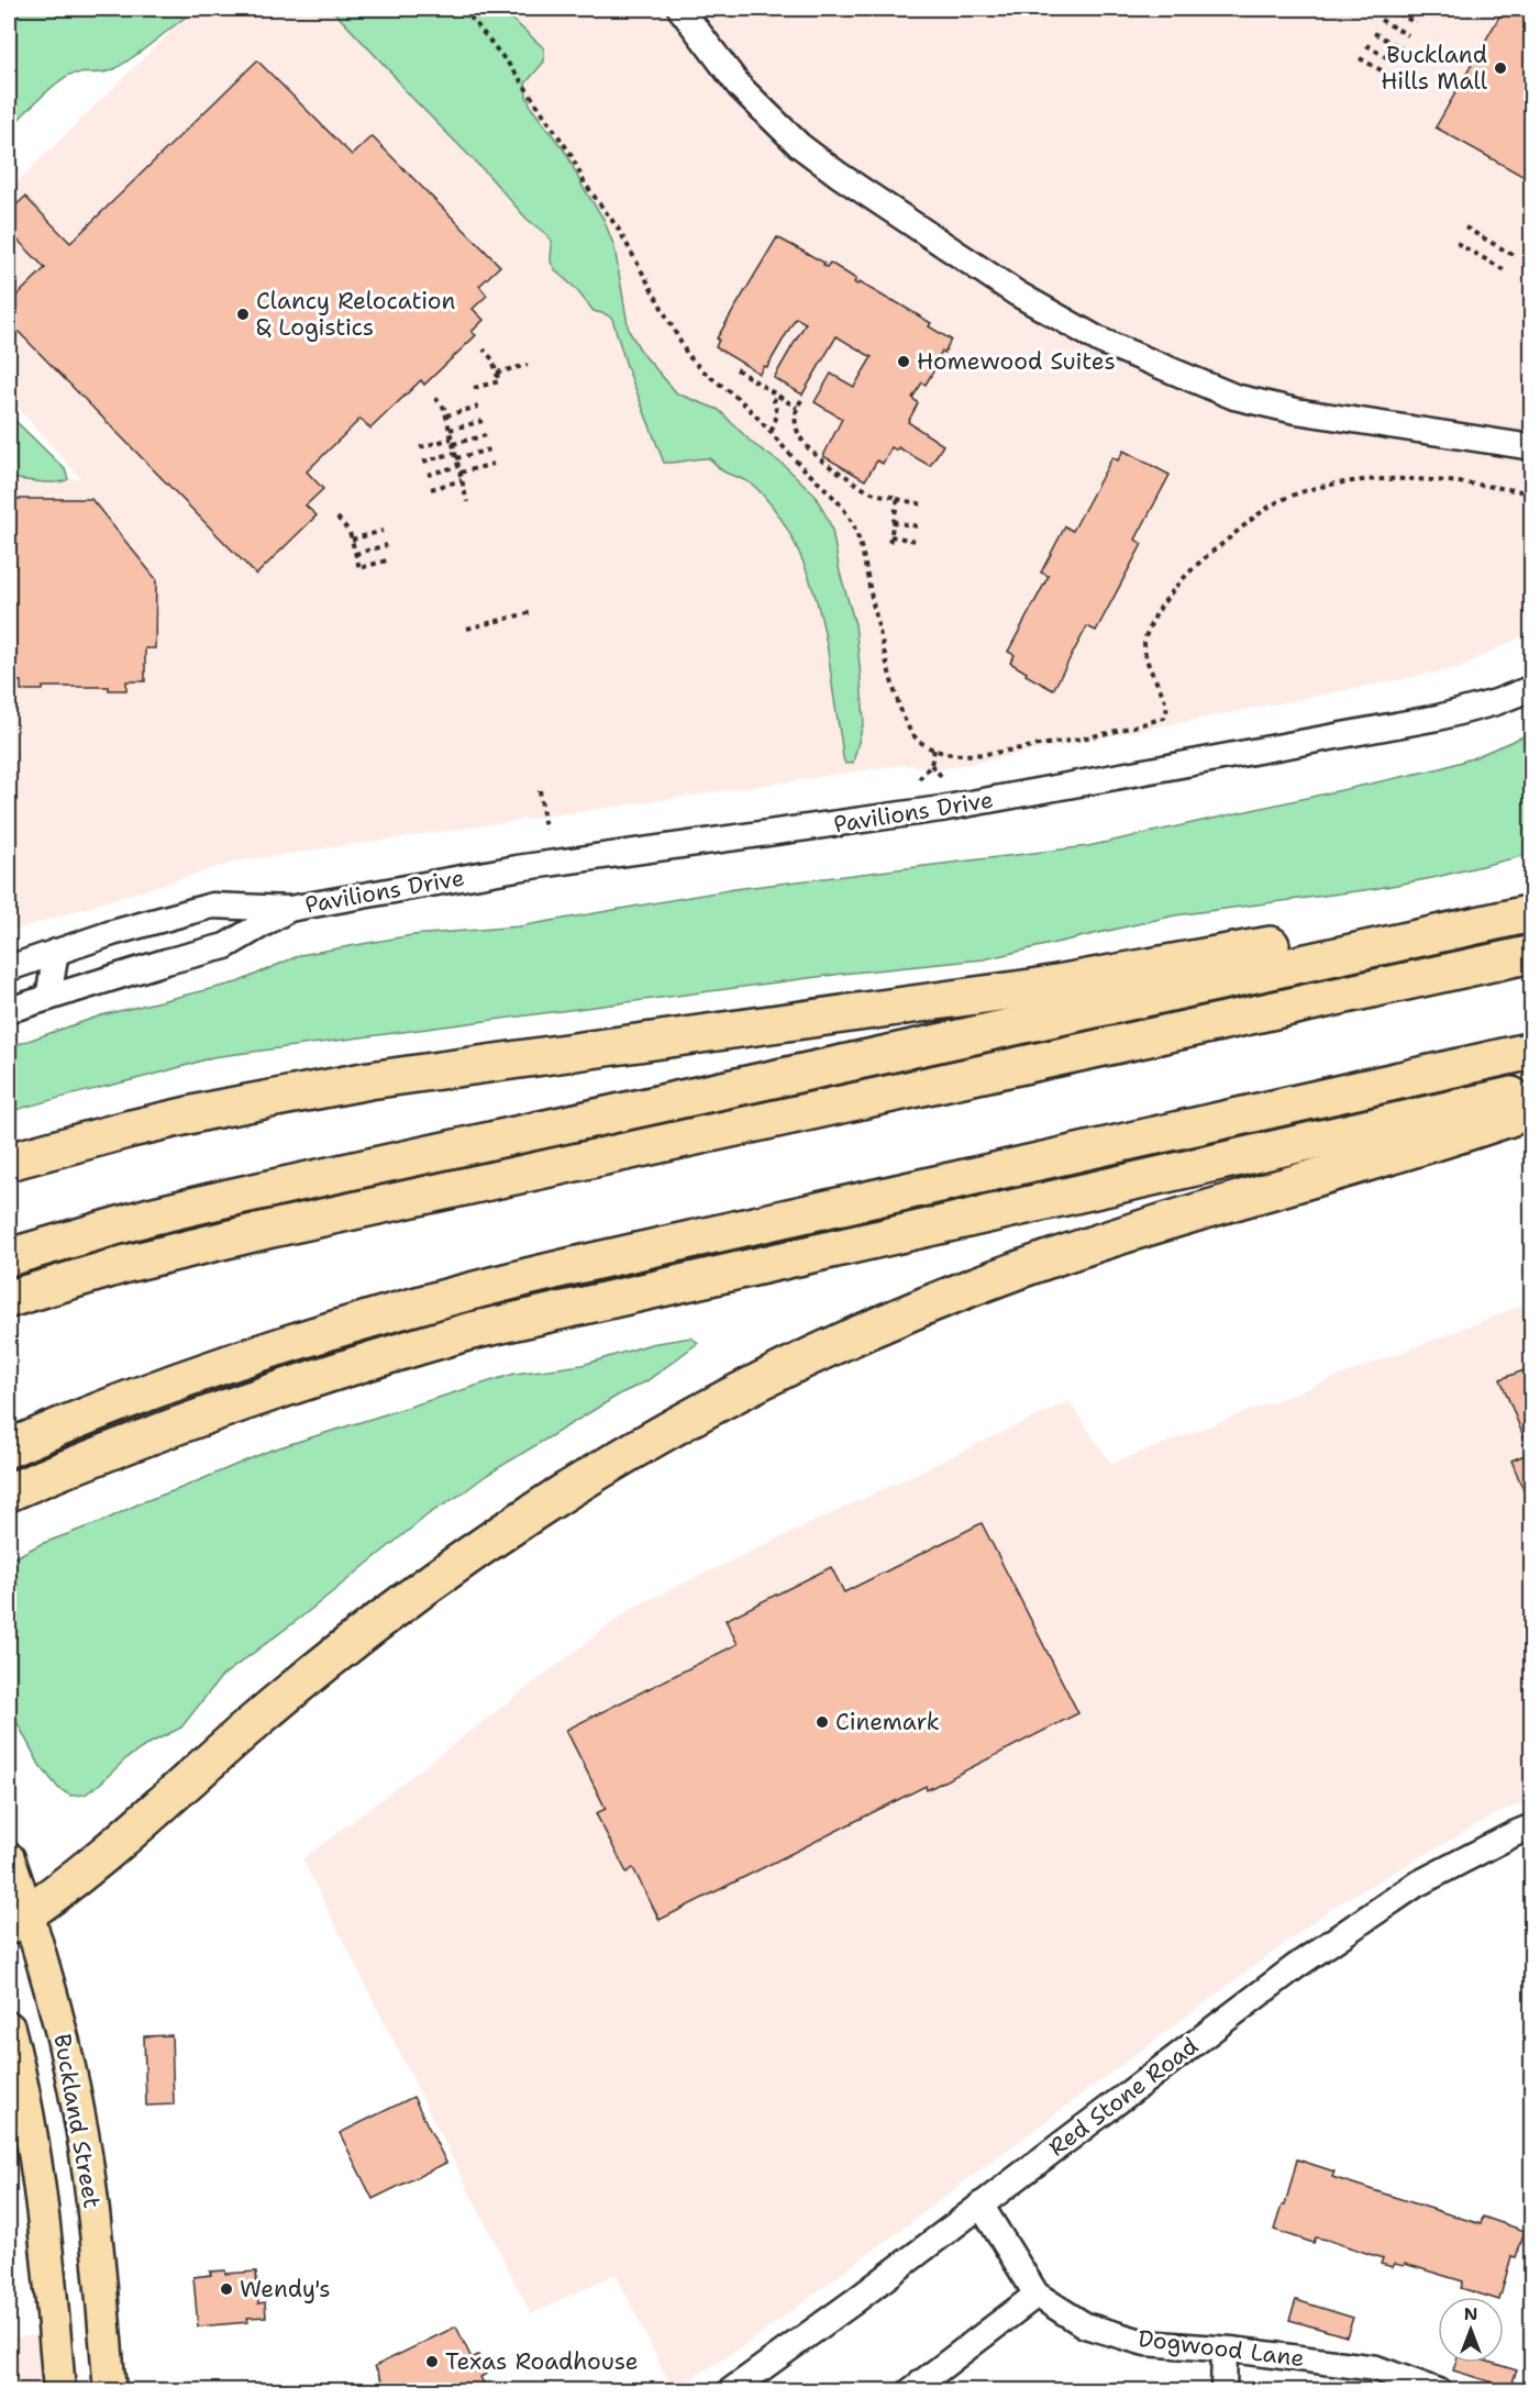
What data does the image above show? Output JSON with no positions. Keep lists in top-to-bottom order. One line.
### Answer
{"streets":{"main road":["Buckland Street"],"street":["Pavilions Drive","Red Stone Road","Dogwood Lane"]},"crossings":[["Red Stone Road","Dogwood Lane"]],"places":["Buckland Hills Mall","Clancy Relocation & Logistics","Homewood Suites","Cinemark","Wendy's","Texas Roadhouse"],"north":"top"}
